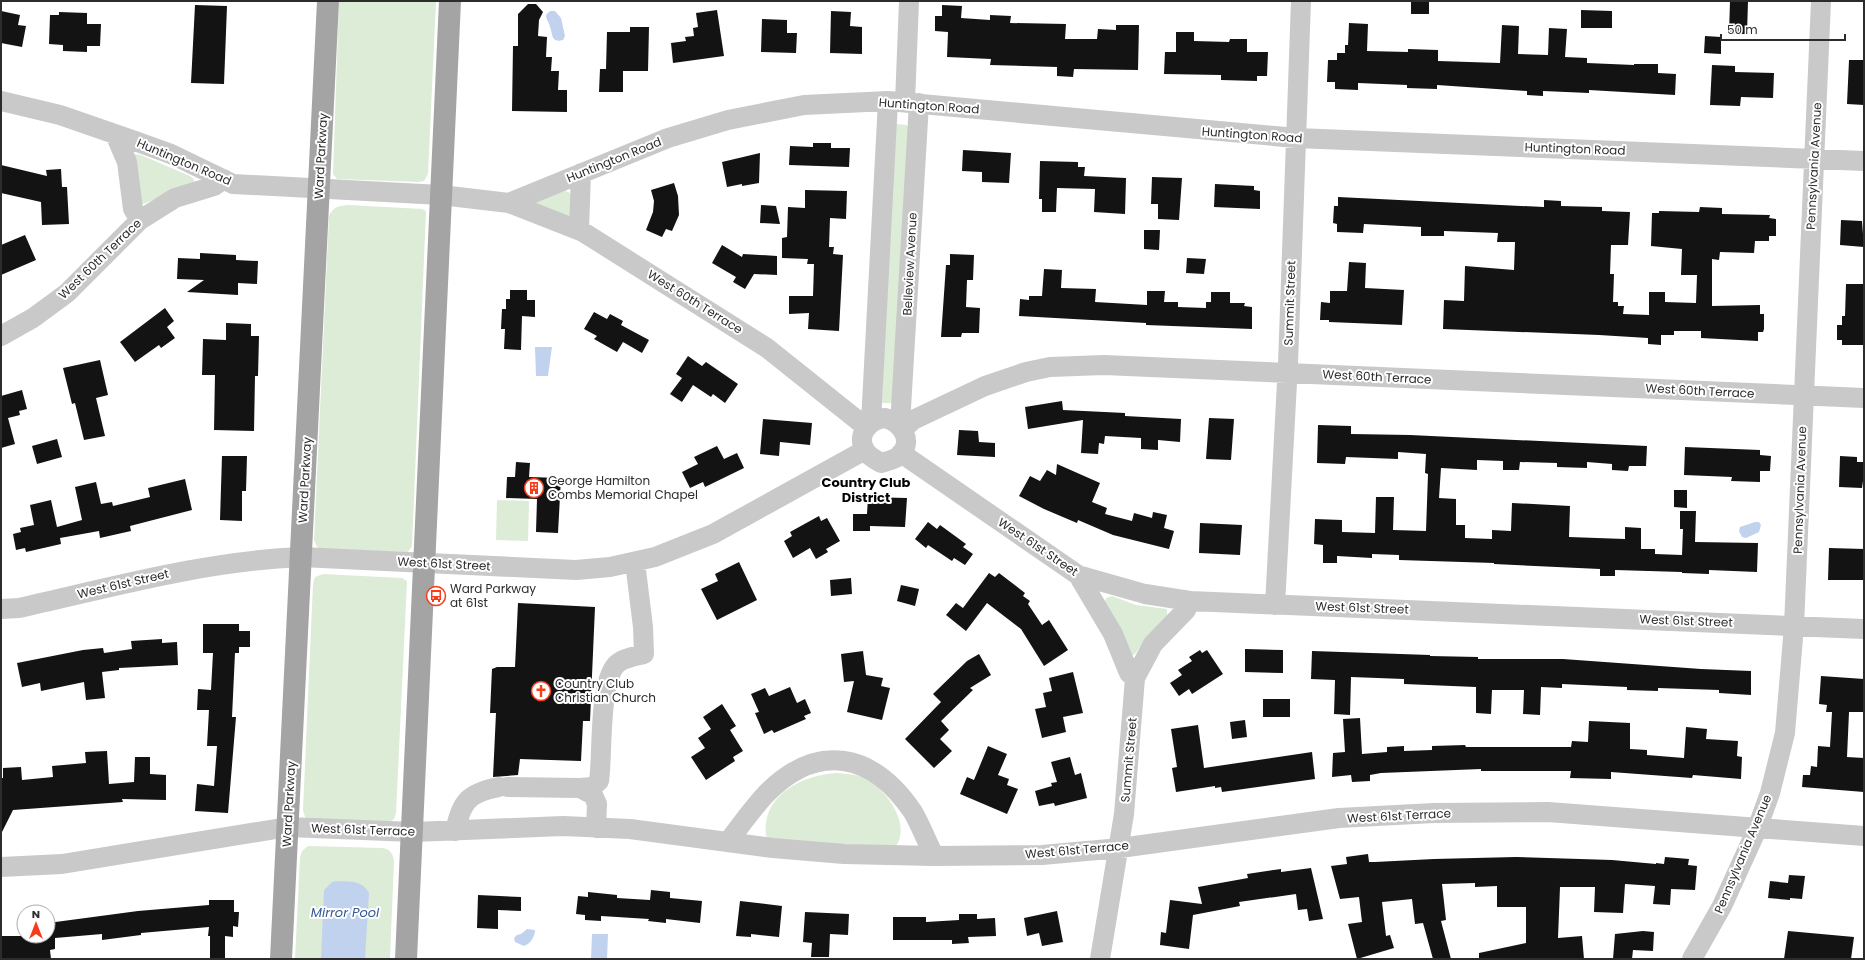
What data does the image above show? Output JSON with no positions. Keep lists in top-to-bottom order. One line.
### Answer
{"streets":{"main road":["Ward Parkway"],"street":["Huntington Road","Pennsylvania Avenue","West 60th Terrace","Belleview Avenue","Summit Street","West 61st Street","West 61st Terrace"]},"crossings":[["Huntington Road","Ward Parkway"],["Huntington Road","Pennsylvania Avenue"],["Huntington Road","West 60th Terrace"],["Huntington Road","Belleview Avenue"],["Huntington Road","Summit Street"],["Ward Parkway","West 61st Street"],["Ward Parkway","West 61st Terrace"],["Pennsylvania Avenue","West 60th Terrace"],["Pennsylvania Avenue","West 61st Street"],["Pennsylvania Avenue","West 61st Terrace"],["West 60th Terrace","Belleview Avenue"],["West 60th Terrace","Summit Street"],["West 60th Terrace","West 61st Street"],["Belleview Avenue","West 61st Street"],["Summit Street","West 61st Street"],["Summit Street","West 61st Terrace"]],"districts":["Country Club District"],"water":["Mirror Pool"],"places":{"building":["George Hamilton Combs Memorial Chapel"],"bus stop":["Ward Parkway at 61st"],"church":["Country Club Christian Church"]},"scale_bar":"50 m","north":"top"}
